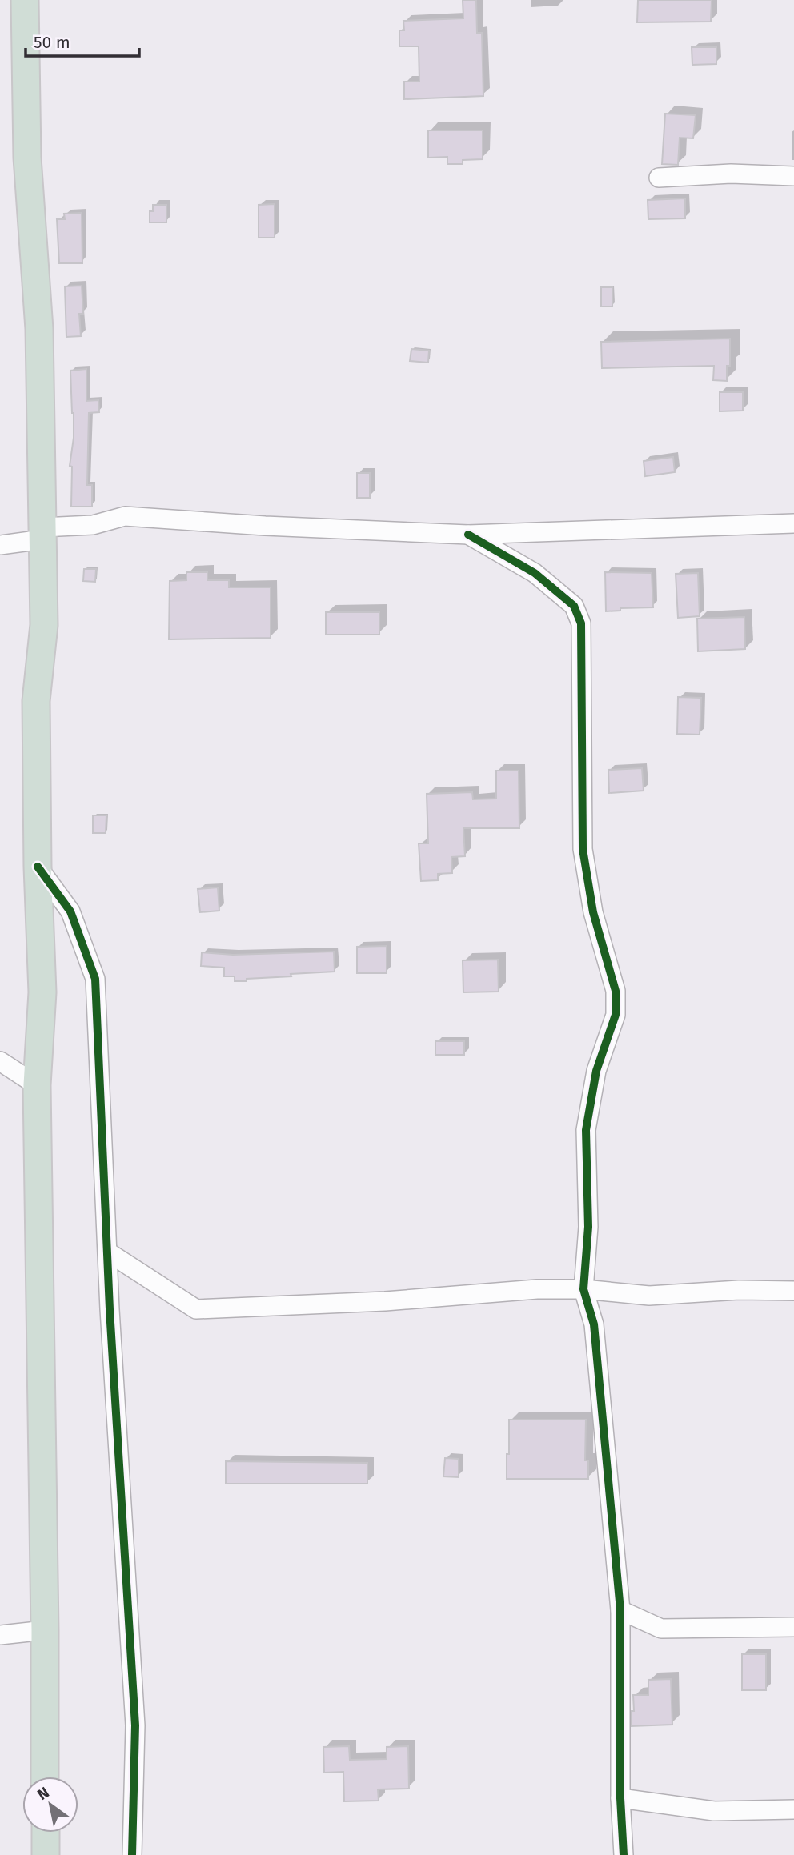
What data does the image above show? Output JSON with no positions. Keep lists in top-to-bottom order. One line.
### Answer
{"scale_bar":"50 m","north":"top left"}
